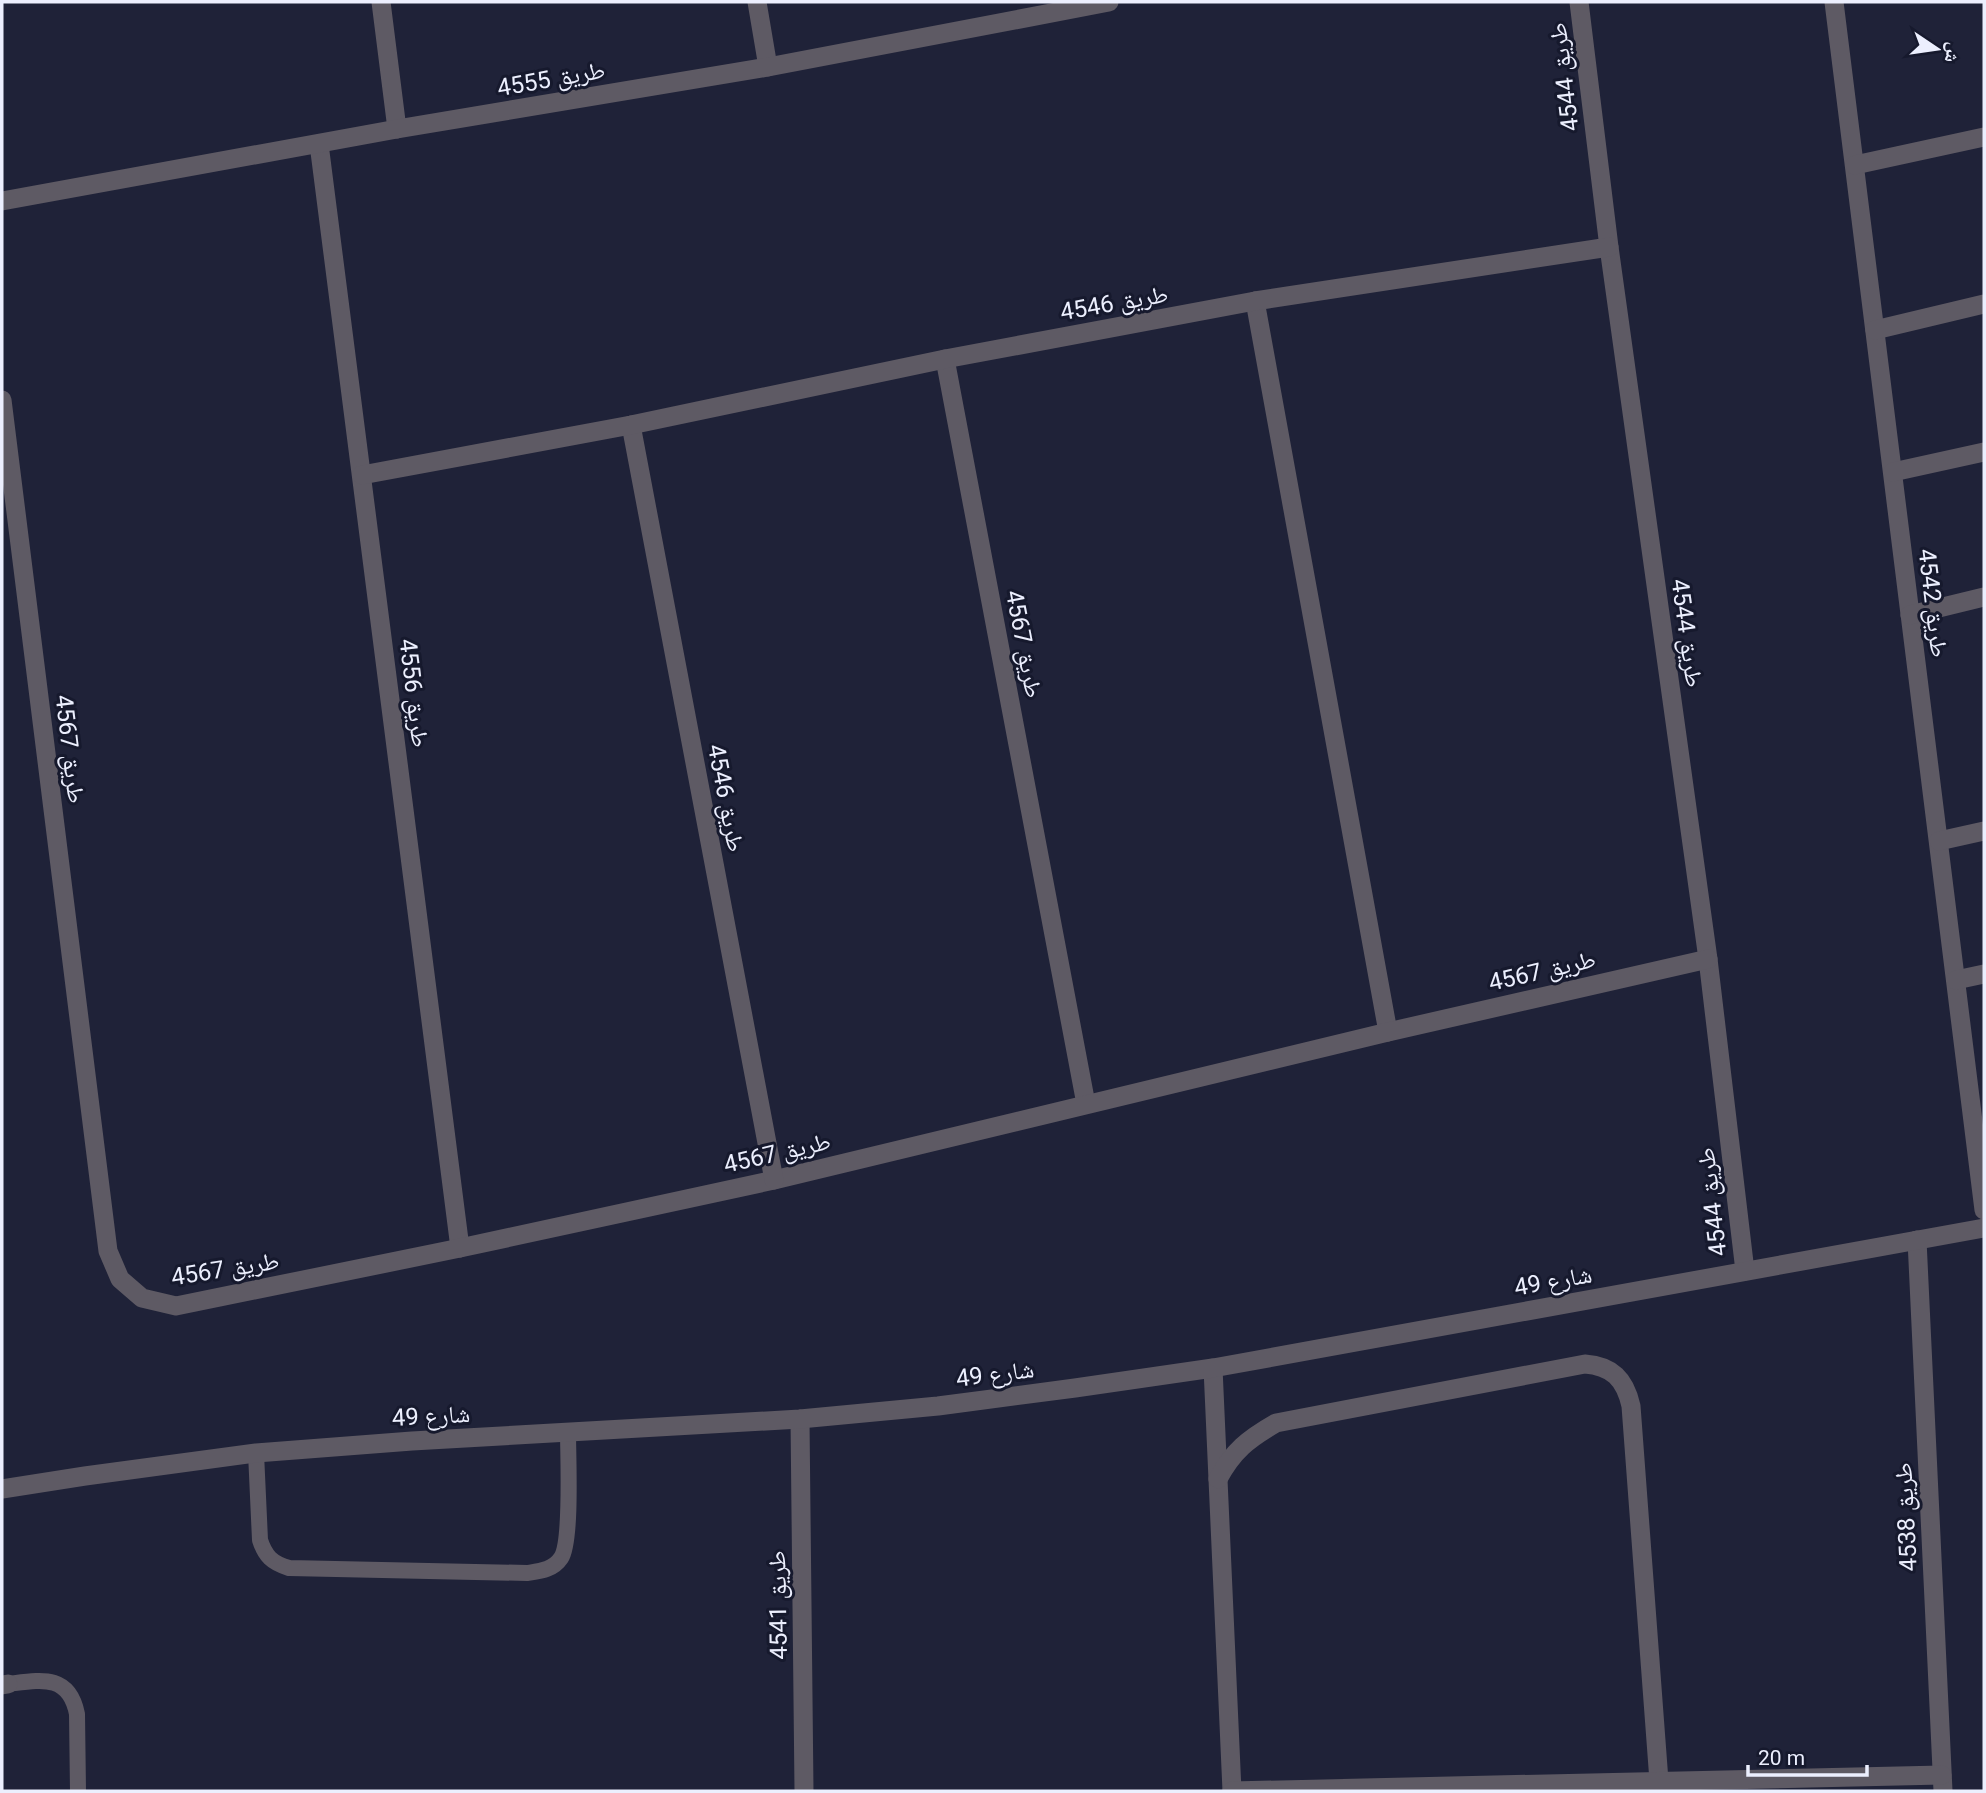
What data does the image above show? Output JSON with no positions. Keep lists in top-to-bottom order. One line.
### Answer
{"streets":{"street":["طريق 4544","طريق 4555","طريق 4546","طريق 4542","طريق 4567","طريق 4556","شارع 49","طريق 4538","طريق 4541"]},"crossings":[["طريق 4544","طريق 4546"],["طريق 4544","طريق 4567"],["طريق 4544","شارع 49"],["طريق 4555","طريق 4556"],["طريق 4546","طريق 4567"],["طريق 4546","طريق 4556"],["طريق 4567","طريق 4556"],["شارع 49","طريق 4538"],["شارع 49","طريق 4541"]],"scale_bar":"20 m","north":"right"}
